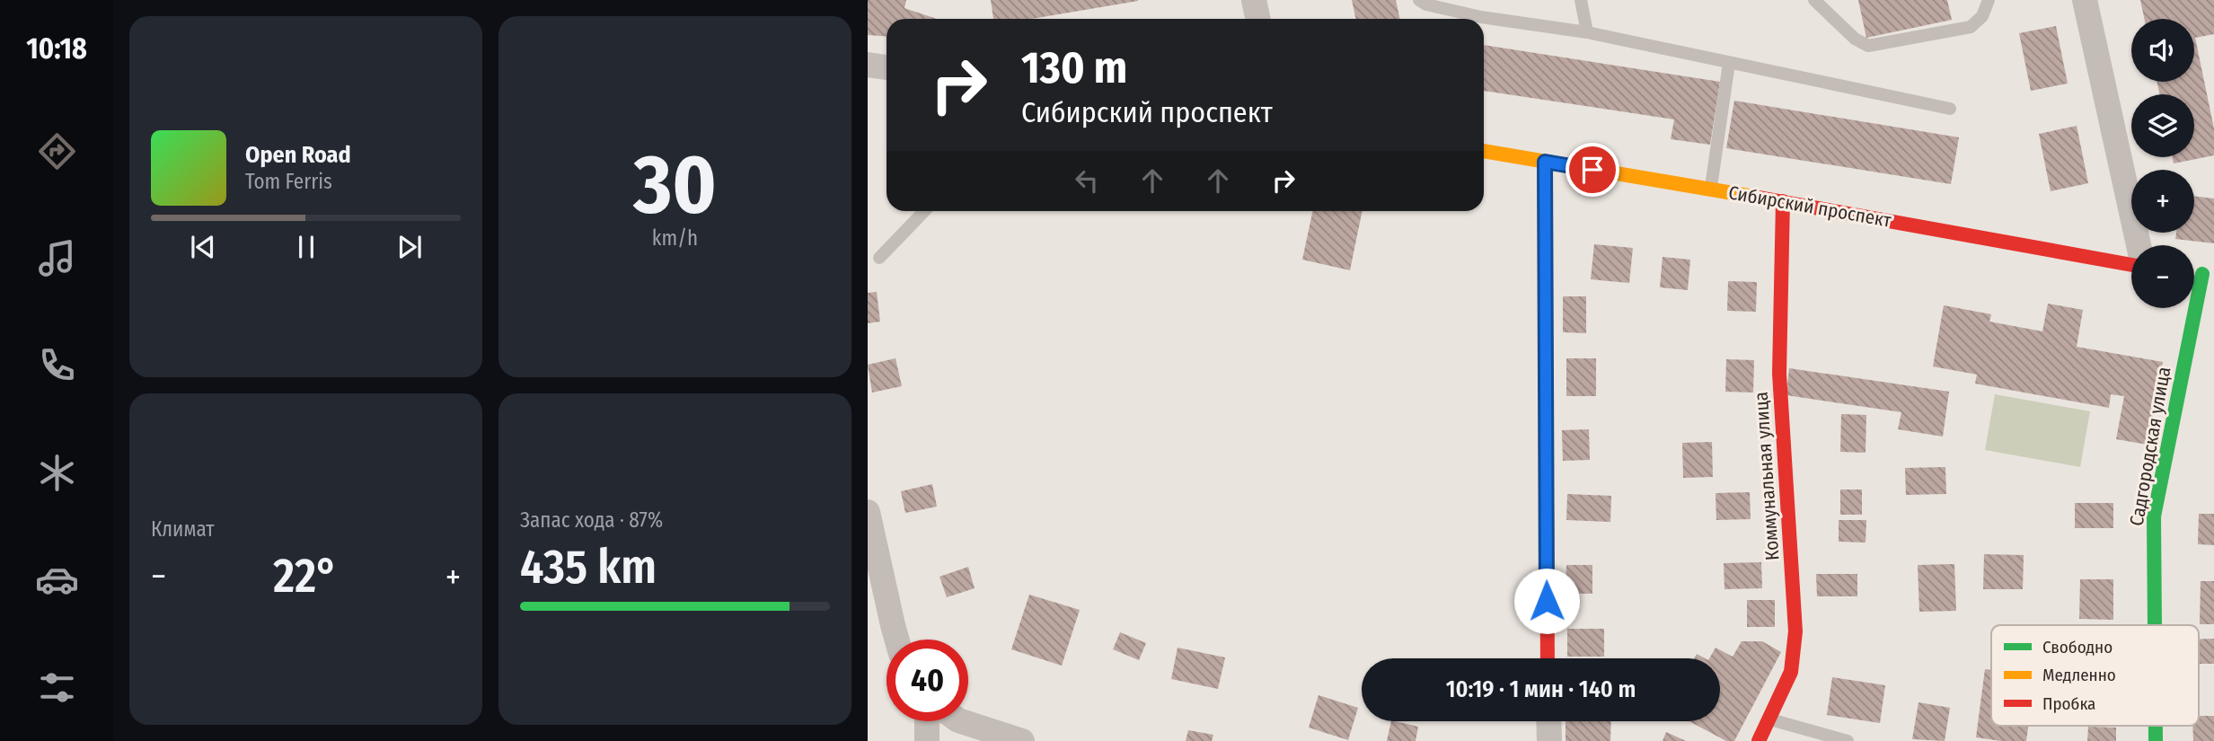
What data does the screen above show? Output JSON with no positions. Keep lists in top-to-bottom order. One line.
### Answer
{"streets":{"street":["Сибирский проспект","Садгородская улица","Коммунальная улица"]},"crossings":[["Сибирский проспект","Коммунальная улица"]],"legend":["Свободно","Медленно","Пробка"],"page":{"tabs":"10:18","tile":[["30","km/h"],"Климат",["Запас хода · 87%","435 km"]],"map_buttons":["+","−"],"turn":["130 m","Сибирский проспект"],"song":["Open Road","Tom Ferris"],"heat":["−","22°","+"],"limit":"40","trip":"10:19 · 1 мин · 140 m"}}
